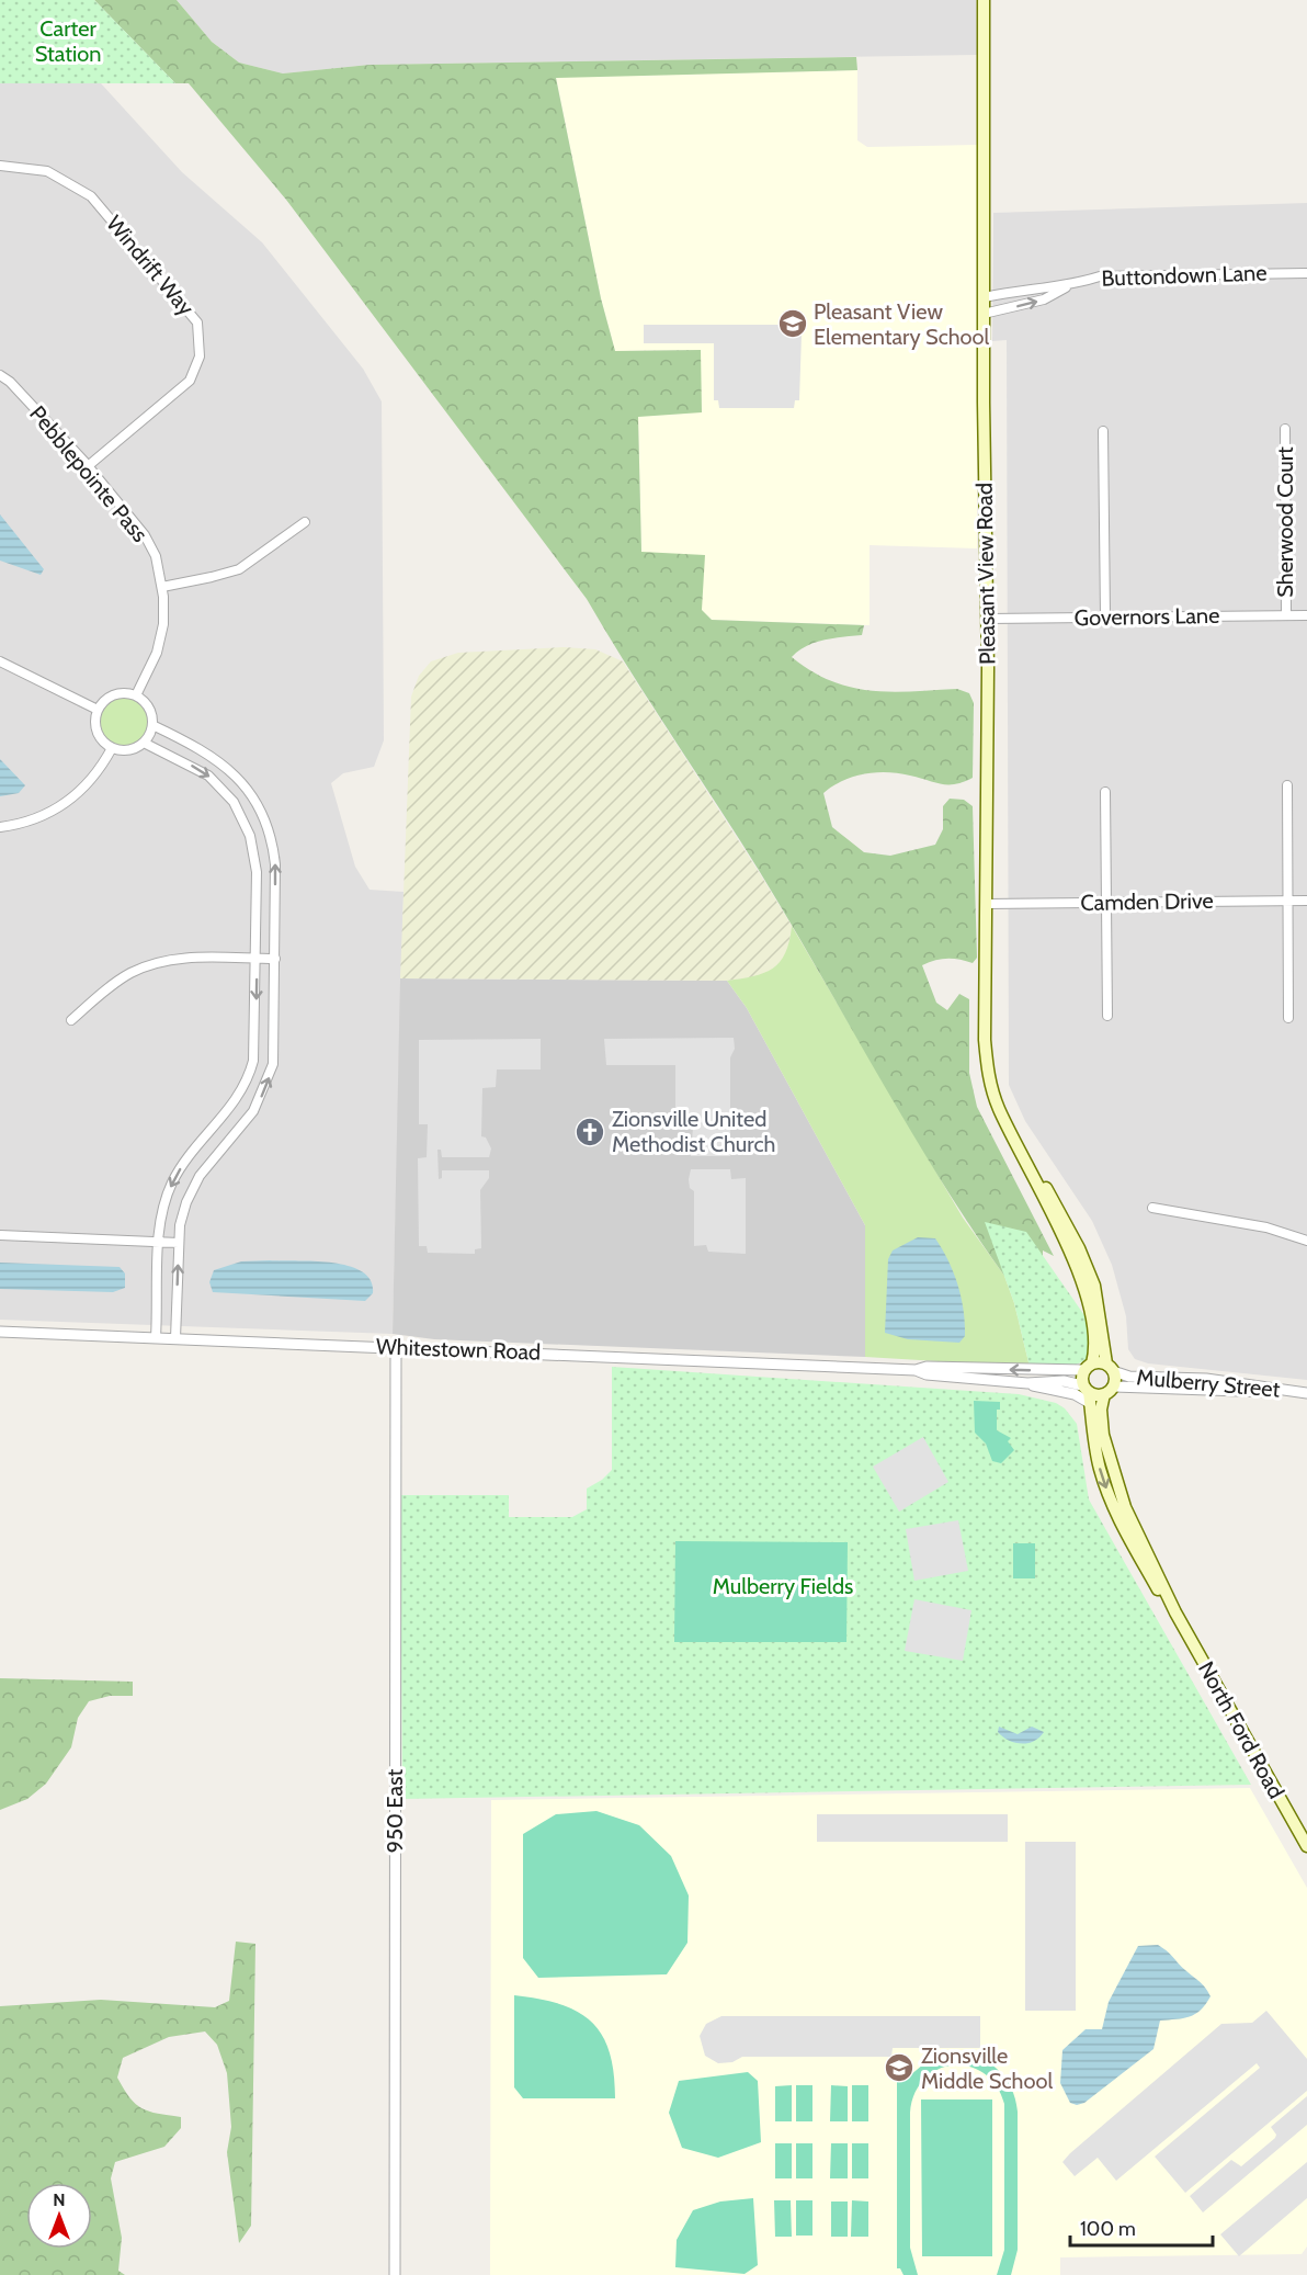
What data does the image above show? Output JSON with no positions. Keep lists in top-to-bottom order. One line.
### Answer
{"streets":{"main road":["Pleasant View Road","North Ford Road"],"street":["Windrift Way","Buttondown Lane","Pebblepointe Pass","Sherwood Court","Governors Lane","Camden Drive","Whitestown Road","Mulberry Street","950 East"]},"crossings":[["Windrift Way","Pebblepointe Pass"],["Buttondown Lane","Pleasant View Road"],["Sherwood Court","Governors Lane"],["Pleasant View Road","Governors Lane"],["Pleasant View Road","Camden Drive"],["Pleasant View Road","Whitestown Road"],["Pleasant View Road","Mulberry Street"],["Pleasant View Road","North Ford Road"],["Whitestown Road","North Ford Road"],["Whitestown Road","950 East"],["Mulberry Street","North Ford Road"]],"parks":["Carter Station","Mulberry Fields"],"places":{"school or university":["Pleasant View Elementary School","Zionsville Middle School"],"church":["Zionsville United Methodist Church"]},"scale_bar":"100 m","north":"top"}
